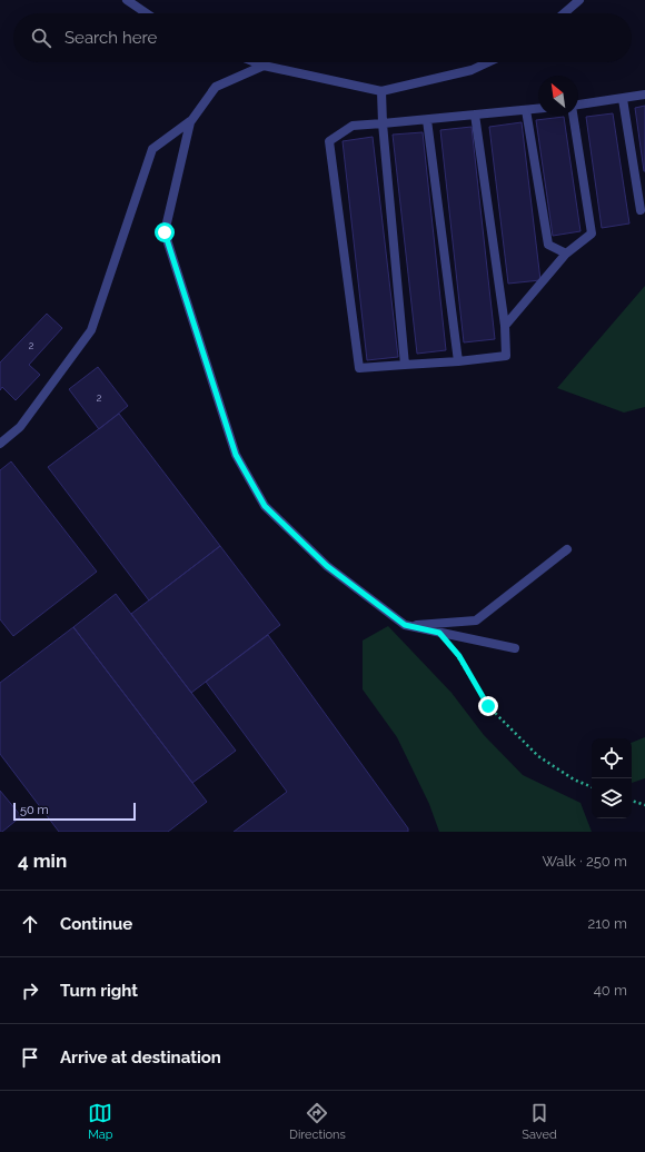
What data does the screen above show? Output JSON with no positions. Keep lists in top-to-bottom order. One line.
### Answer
{"house_numbers":["2","2"],"scale_bar":"50 m","north":"top left","page":{"search":"Search here","scale":"50 m","heading":["4 min","Walk · 250 m"],"list":[["Continue","210 m"],["Turn right","40 m"],"Arrive at destination"],"nav":["Map","Directions","Saved"]}}
